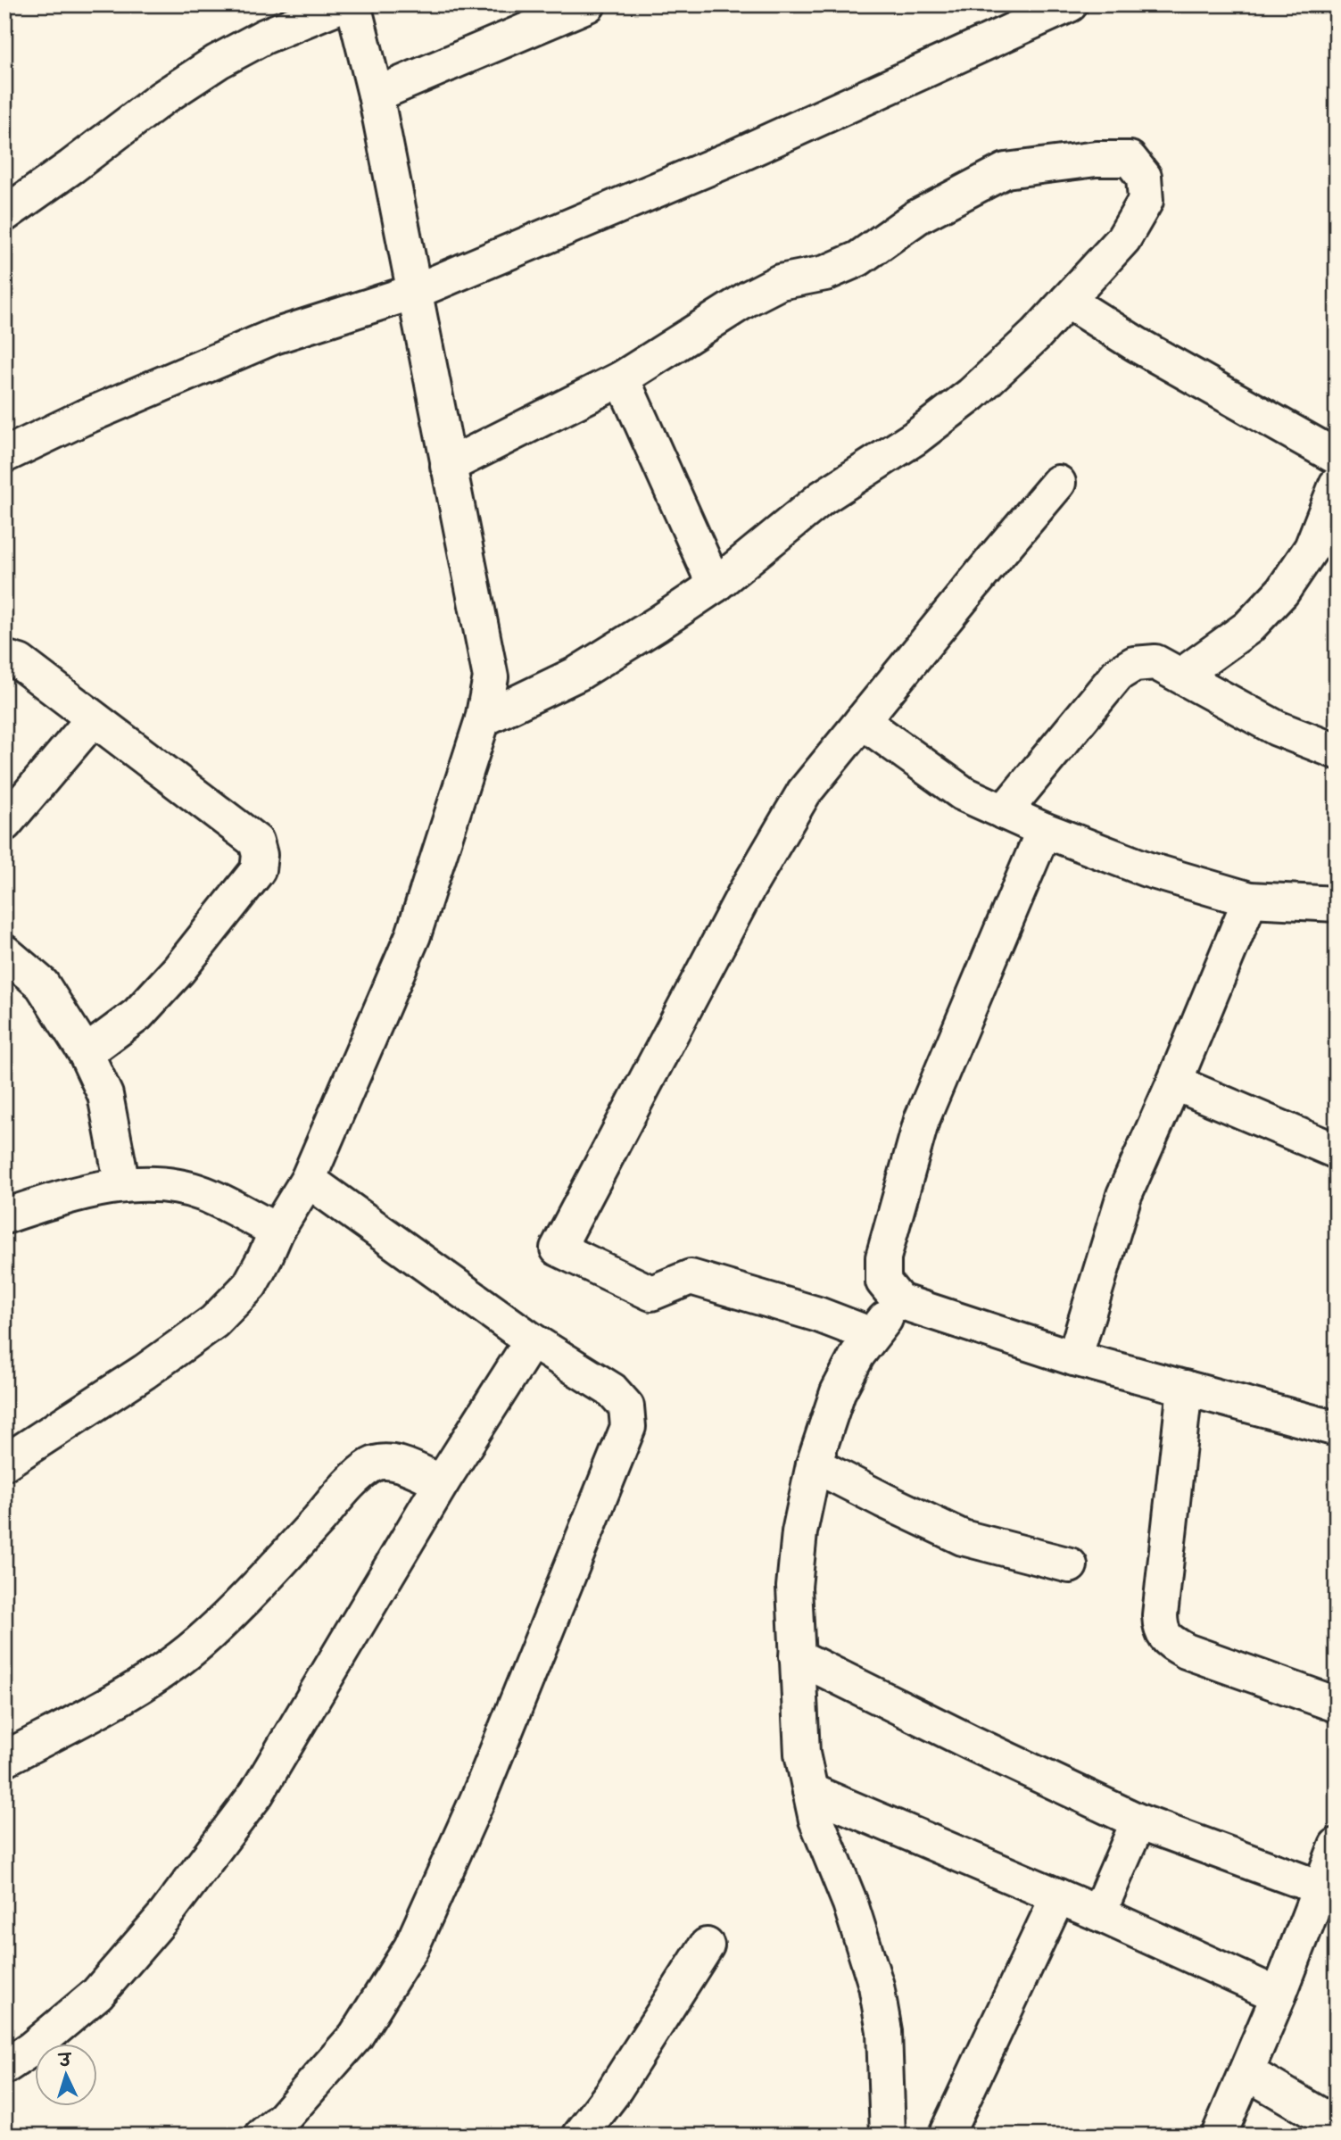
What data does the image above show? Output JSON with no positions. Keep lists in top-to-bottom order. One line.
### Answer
{"north":"top"}
